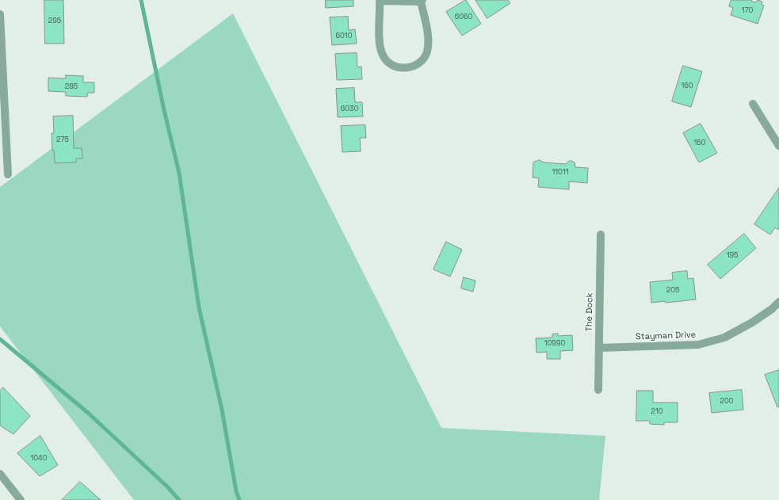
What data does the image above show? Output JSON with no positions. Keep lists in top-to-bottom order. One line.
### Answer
{"streets":{"street":["The Dock","Stayman Drive"]},"crossings":[["The Dock","Stayman Drive"]],"house_numbers":["170","6060","295","6010","160","285","6030","275","150","11011","195","205","10990","200","210","1040"]}
